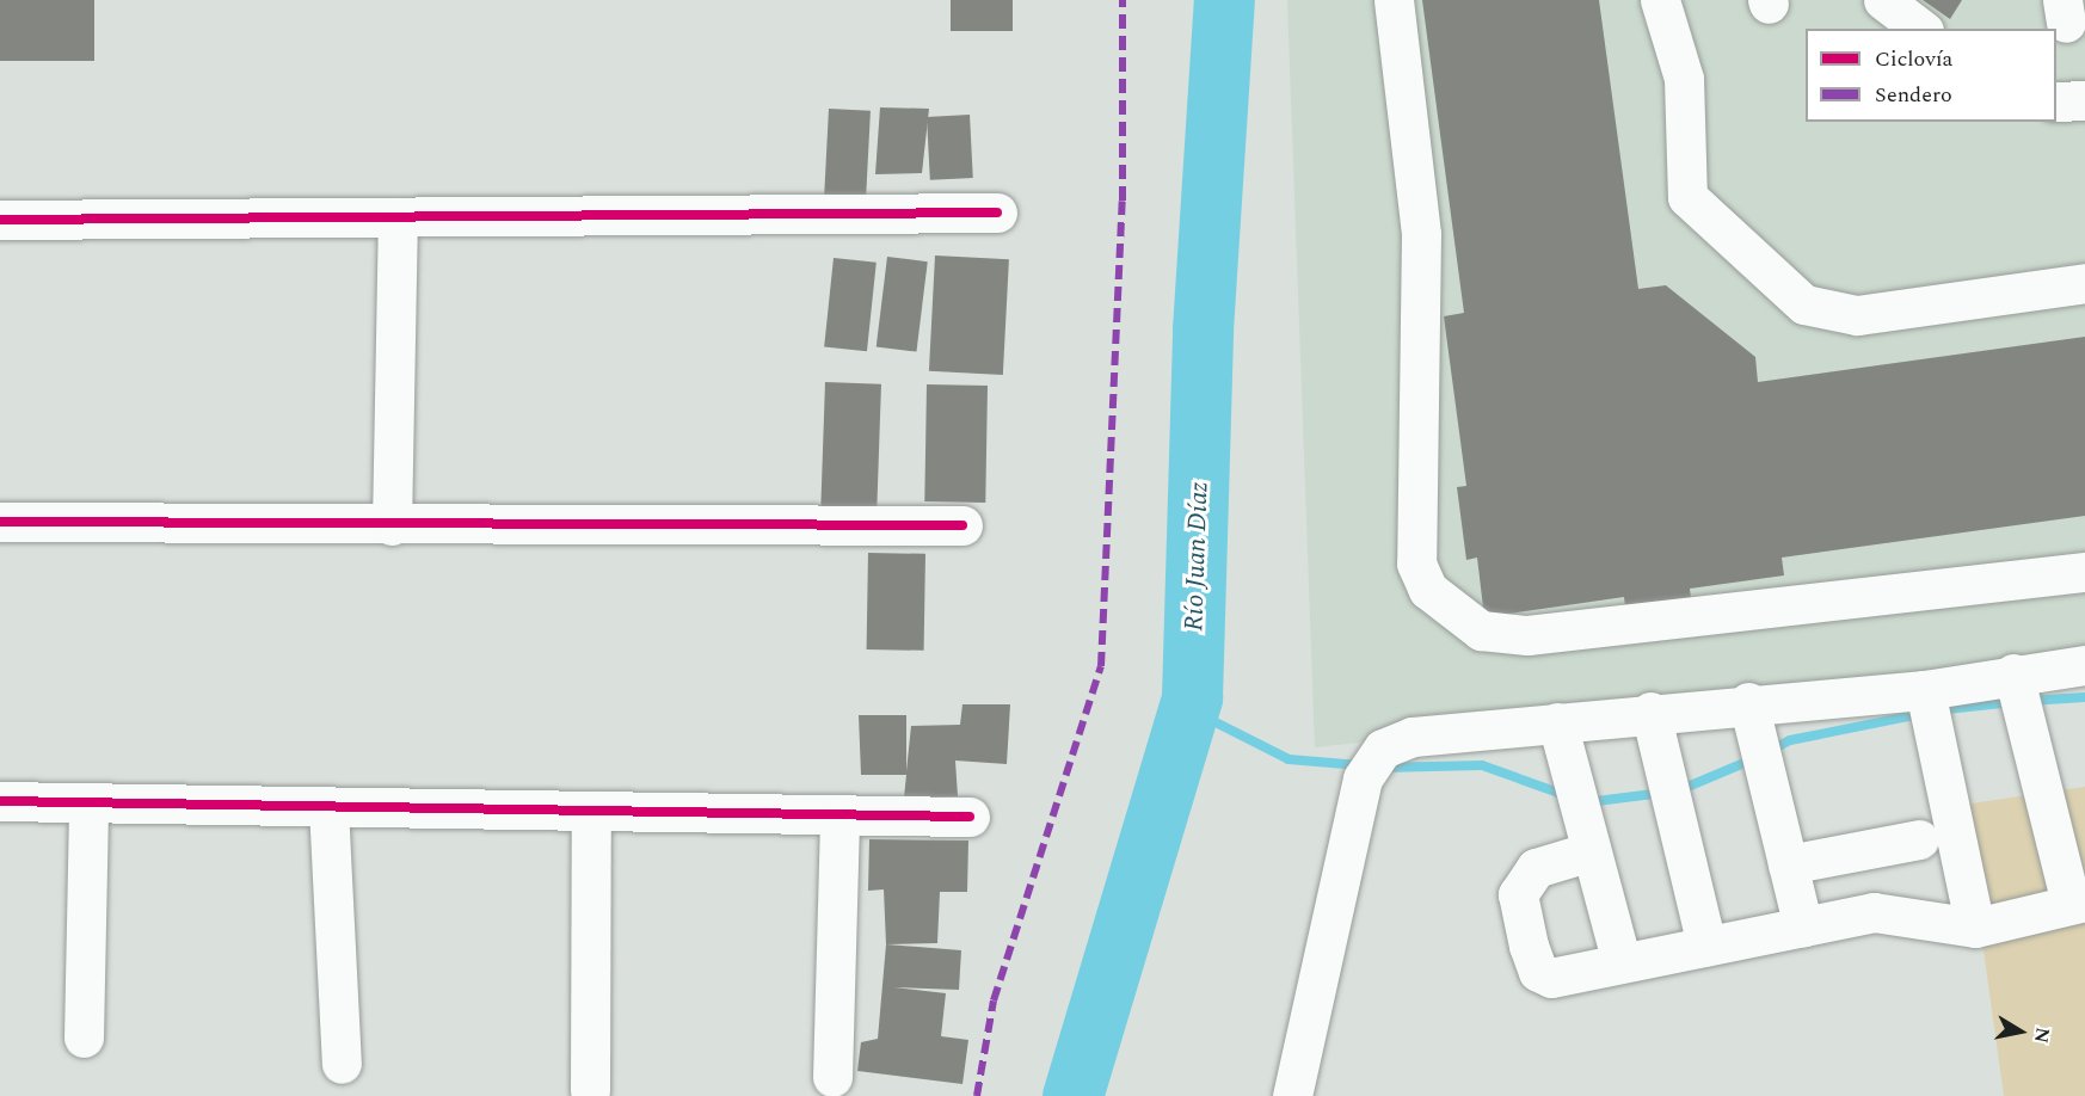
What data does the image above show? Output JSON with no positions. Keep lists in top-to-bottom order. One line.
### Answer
{"water":["Río Juan Díaz"],"legend":["Ciclovía","Sendero"],"north":"right"}
